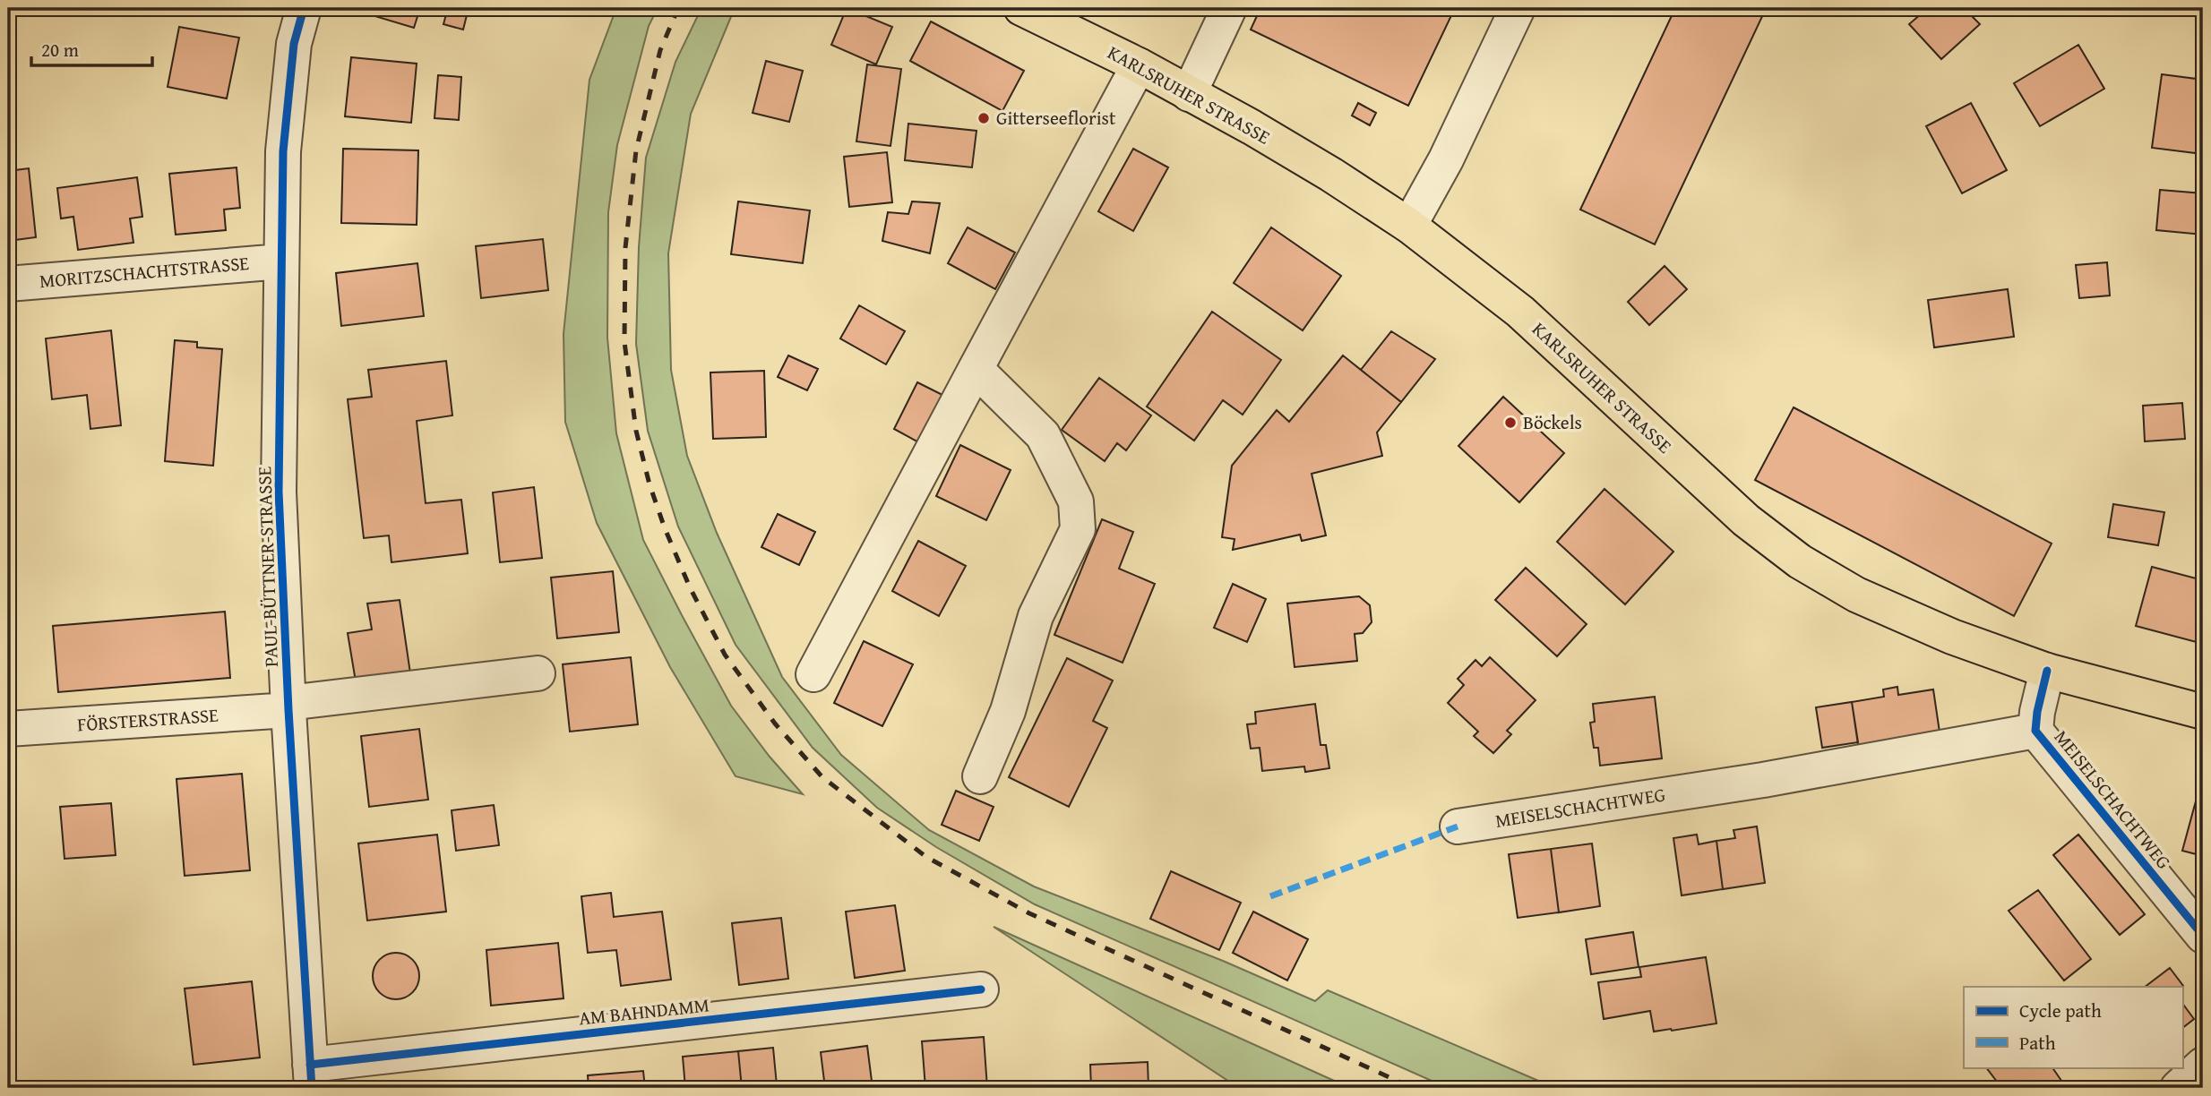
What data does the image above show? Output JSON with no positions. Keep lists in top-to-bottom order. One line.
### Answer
{"streets":{"main road":["KARLSRUHER STRASSE"],"street":["MORITZSCHACHTSTRASSE","PAUL-BÜTTNER-STRASSE","FÖRSTERSTRASSE","MEISELSCHACHTWEG","AM BAHNDAMM"]},"crossings":[["KARLSRUHER STRASSE","MEISELSCHACHTWEG"],["MORITZSCHACHTSTRASSE","PAUL-BÜTTNER-STRASSE"],["PAUL-BÜTTNER-STRASSE","FÖRSTERSTRASSE"],["PAUL-BÜTTNER-STRASSE","AM BAHNDAMM"]],"places":["Gitterseeflorist","Böckels"],"legend":["Cycle path","Path"],"scale_bar":"20 m"}
